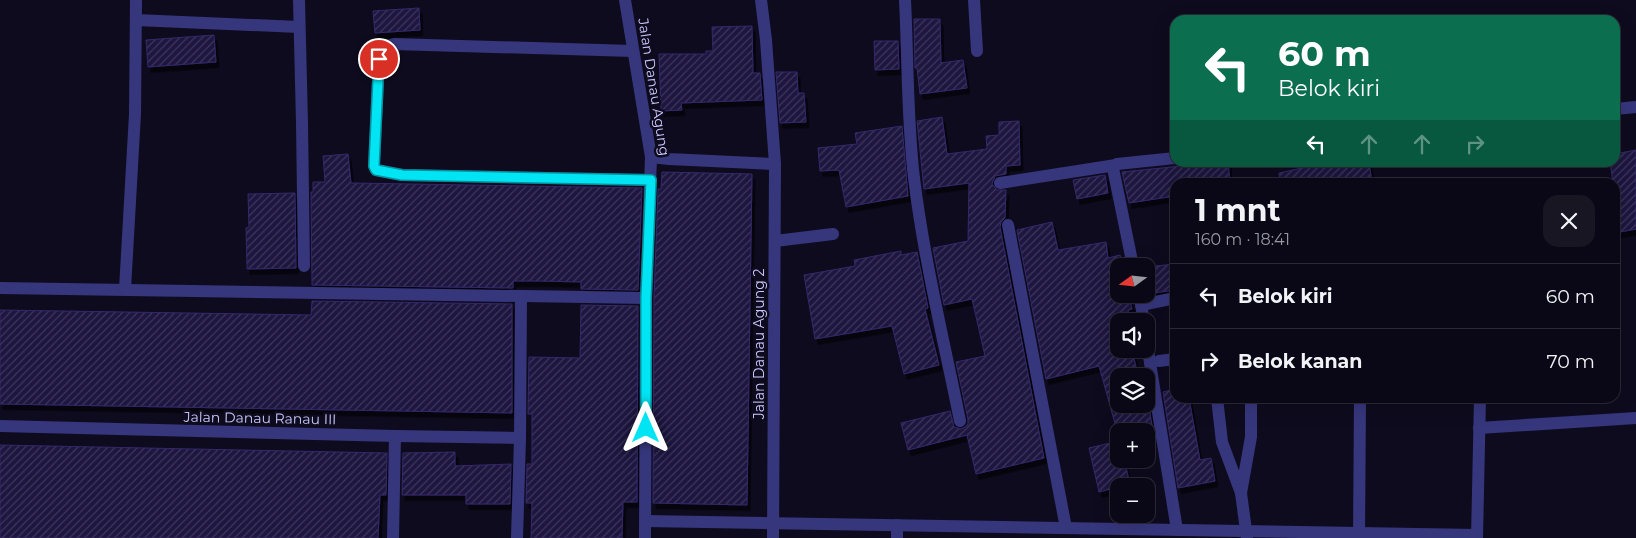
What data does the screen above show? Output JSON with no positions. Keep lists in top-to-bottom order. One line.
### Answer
{"streets":{"street":["Jalan Danau Agung","Jalan Danau Agung 2","Jalan Danau Ranau III"]},"north":"left","page":{"turn":["60 m","Belok kiri"],"heading":["1 mnt","160 m · 18:41"],"map_buttons":["+","−"],"list":[{"name":"Belok kiri","value":"60 m"},{"name":"Belok kanan","value":"70 m"}]}}
